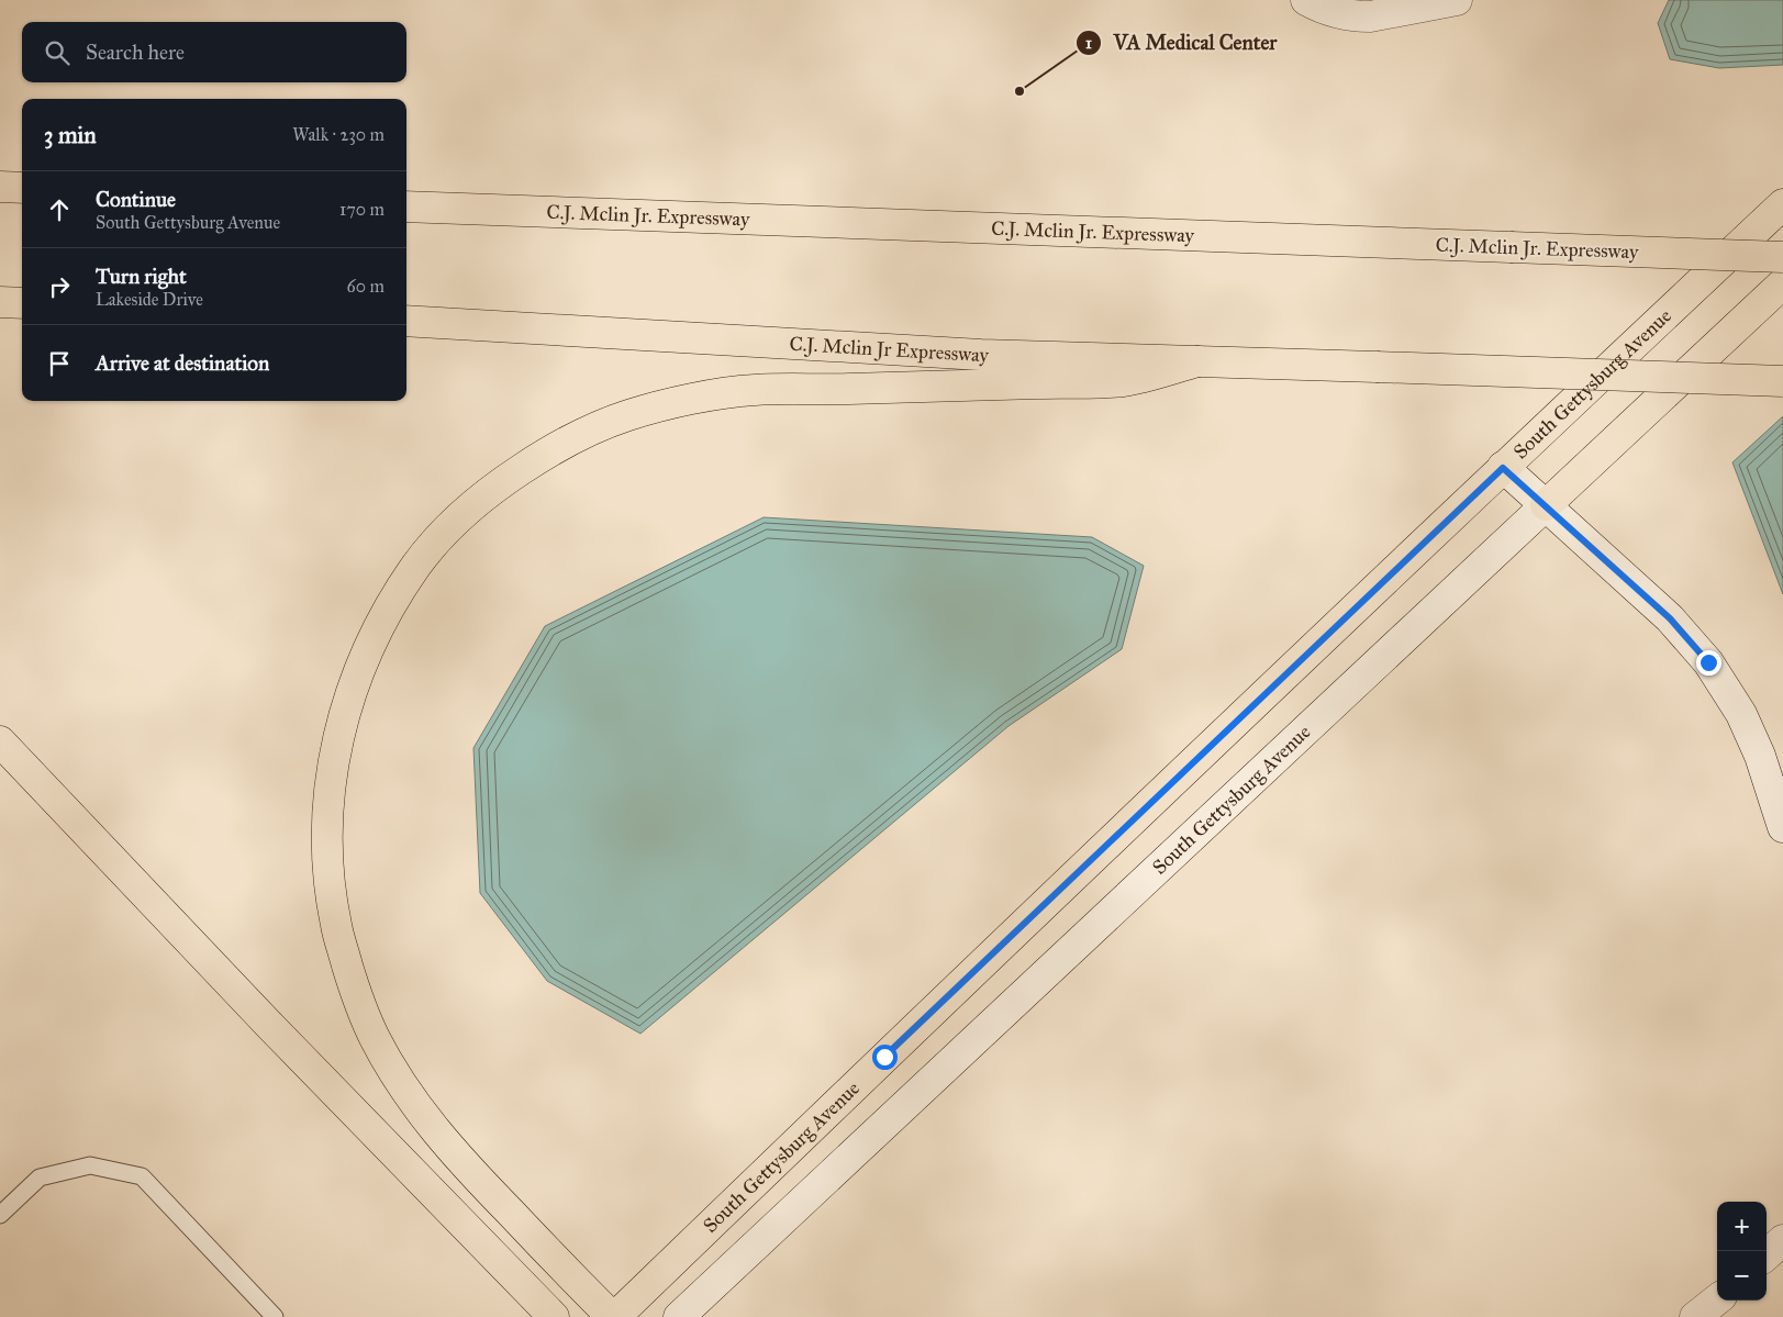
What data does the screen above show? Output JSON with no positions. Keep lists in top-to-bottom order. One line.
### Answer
{"streets":{"main road":["C.J. Mclin Jr. Expressway","C.J. Mclin Jr Expressway","South Gettysburg Avenue"]},"places":["VA Medical Center"],"page":{"search":"Search here","heading":["3 min","Walk · 230 m"],"list":[["Continue","South Gettysburg Avenue","170 m"],["Turn right","Lakeside Drive","60 m"],"Arrive at destination"],"map_buttons":["+","−"]}}
